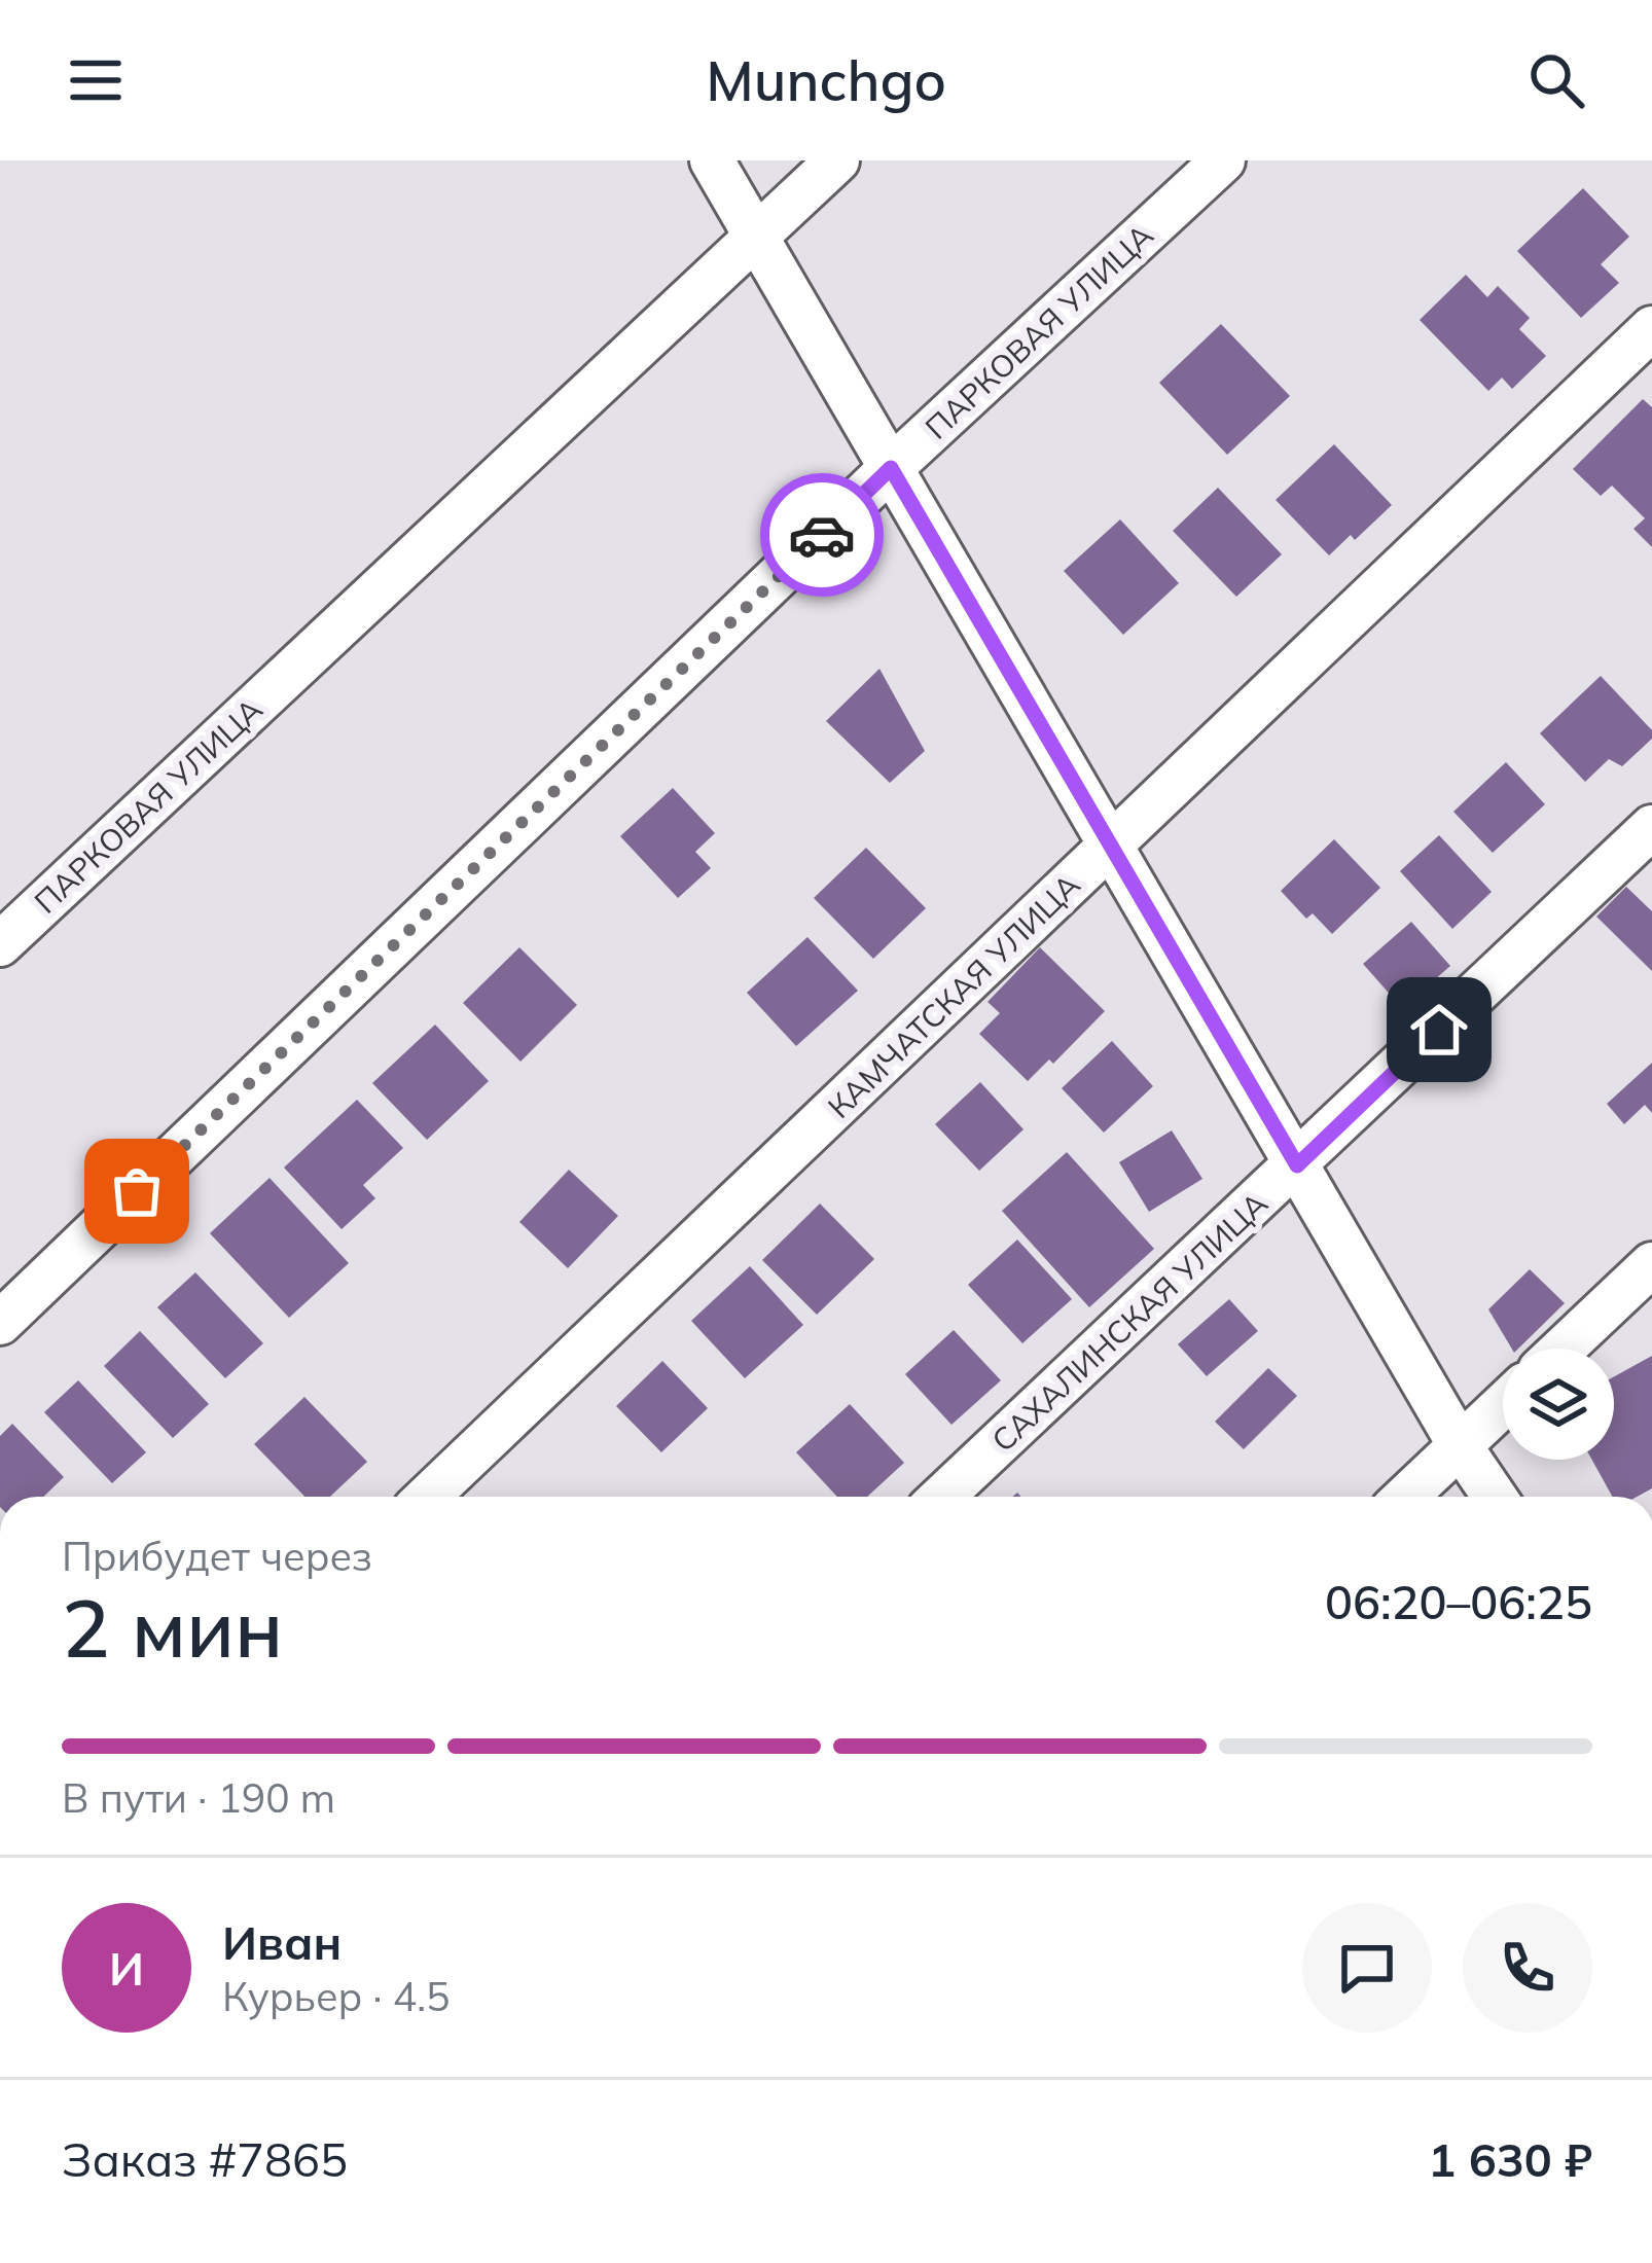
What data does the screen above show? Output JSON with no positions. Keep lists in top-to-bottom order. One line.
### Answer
{"streets":{"street":["ПАРКОВАЯ УЛИЦА","КАМЧАТСКАЯ УЛИЦА","САХАЛИНСКАЯ УЛИЦА"]},"page":{"header":"Munchgo","heading":["2 мин","Прибудет через","06:20–06:25"],"panel":["Иван","Курьер · 4.5","Заказ #7865","1 630 ₽"],"bar":"В пути · 190 m","round":"И"}}
